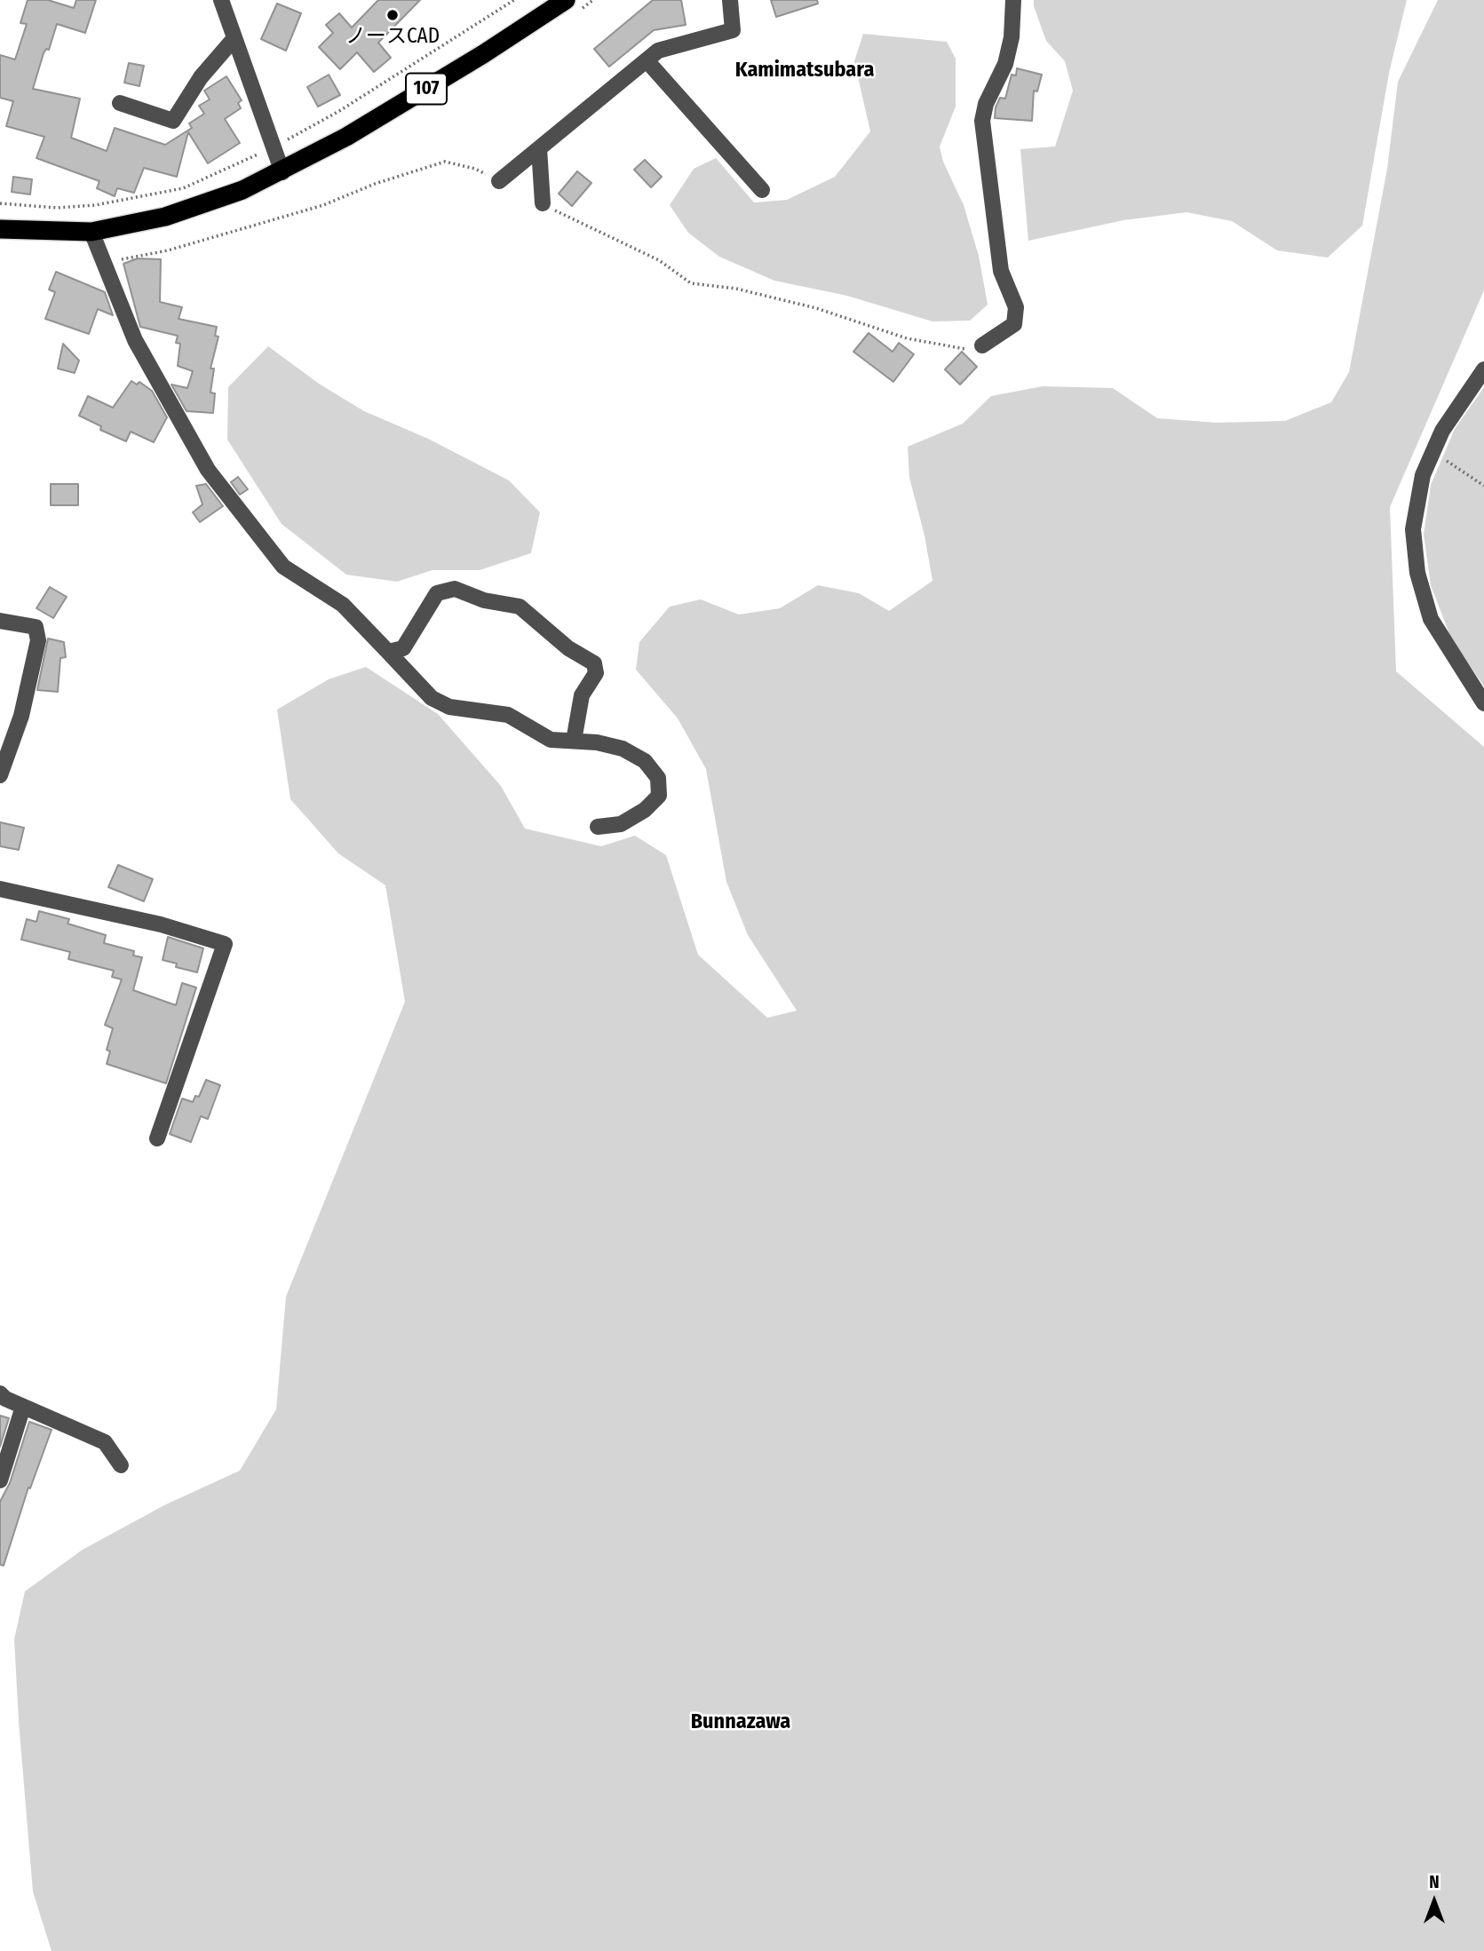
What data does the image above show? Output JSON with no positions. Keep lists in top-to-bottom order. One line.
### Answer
{"streets":{"highway":["107"]},"districts":["Kamimatsubara","Bunnazawa"],"places":["ノースCAD"],"north":"top"}
